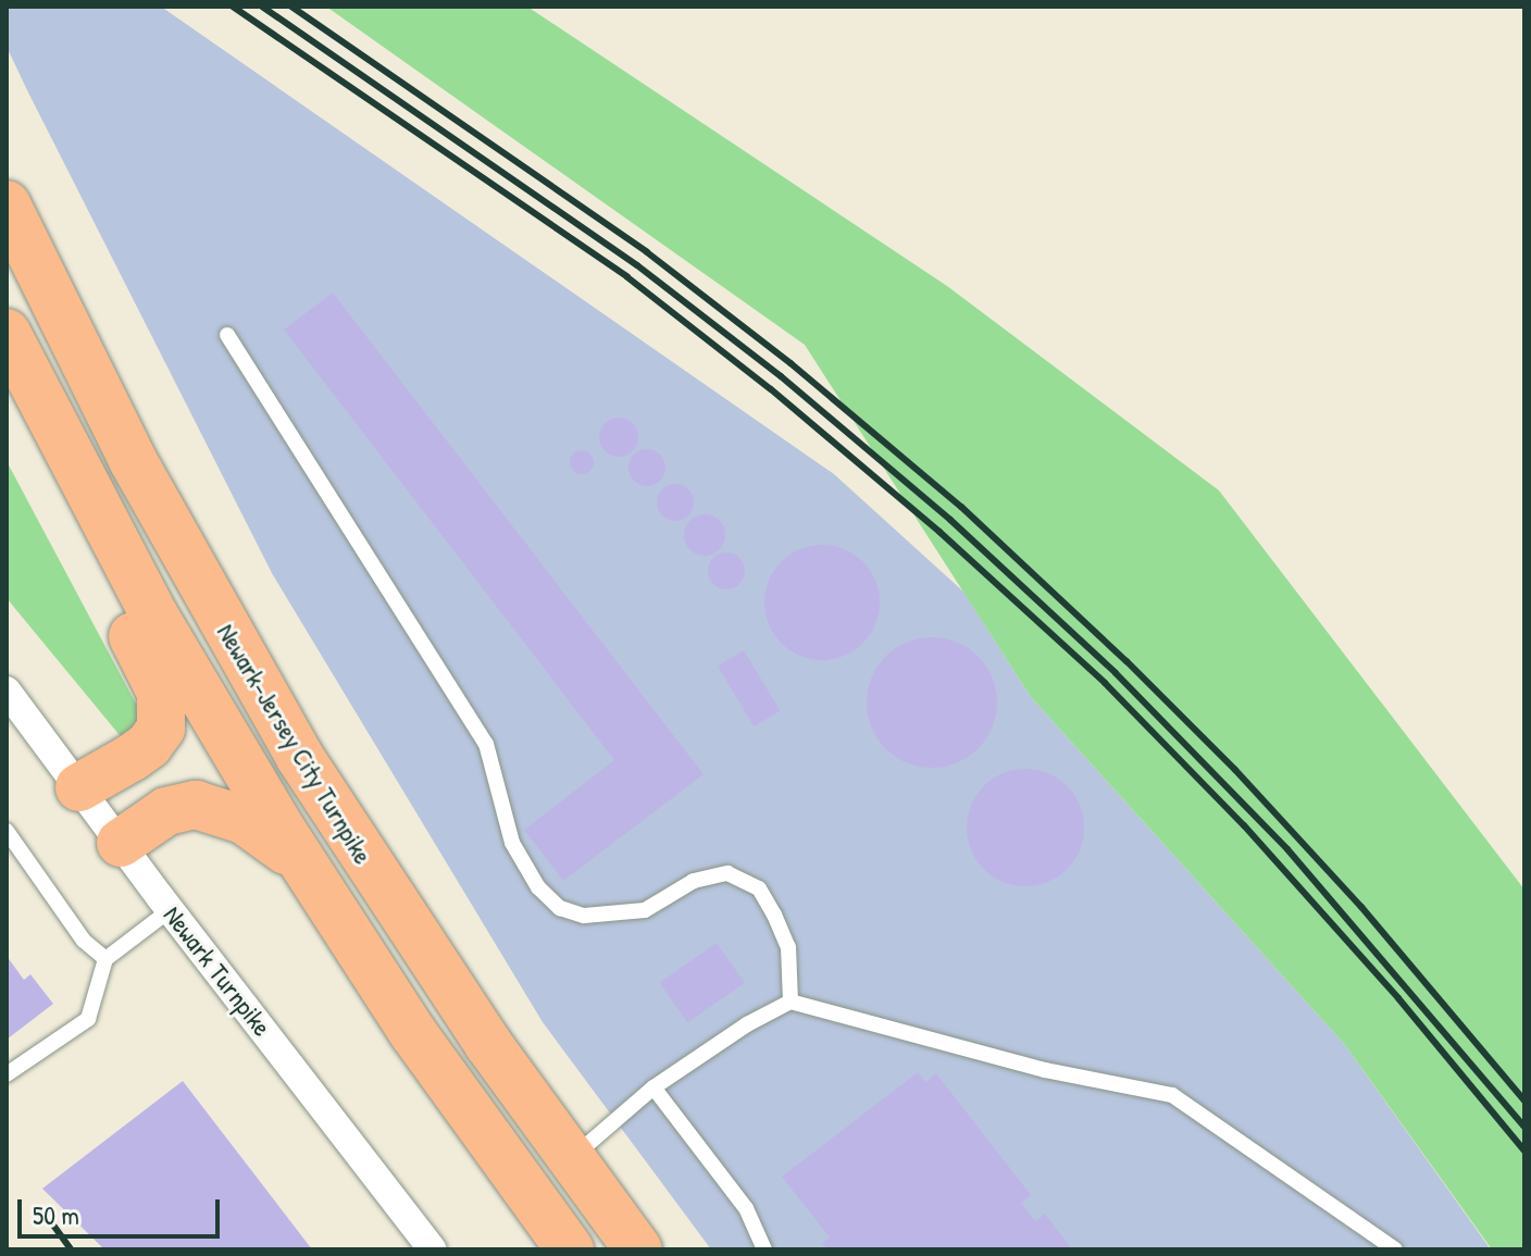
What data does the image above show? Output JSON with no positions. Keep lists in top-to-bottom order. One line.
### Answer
{"streets":{"highway":["Newark-Jersey City Turnpike"],"street":["Newark Turnpike"]},"scale_bar":"50 m"}
